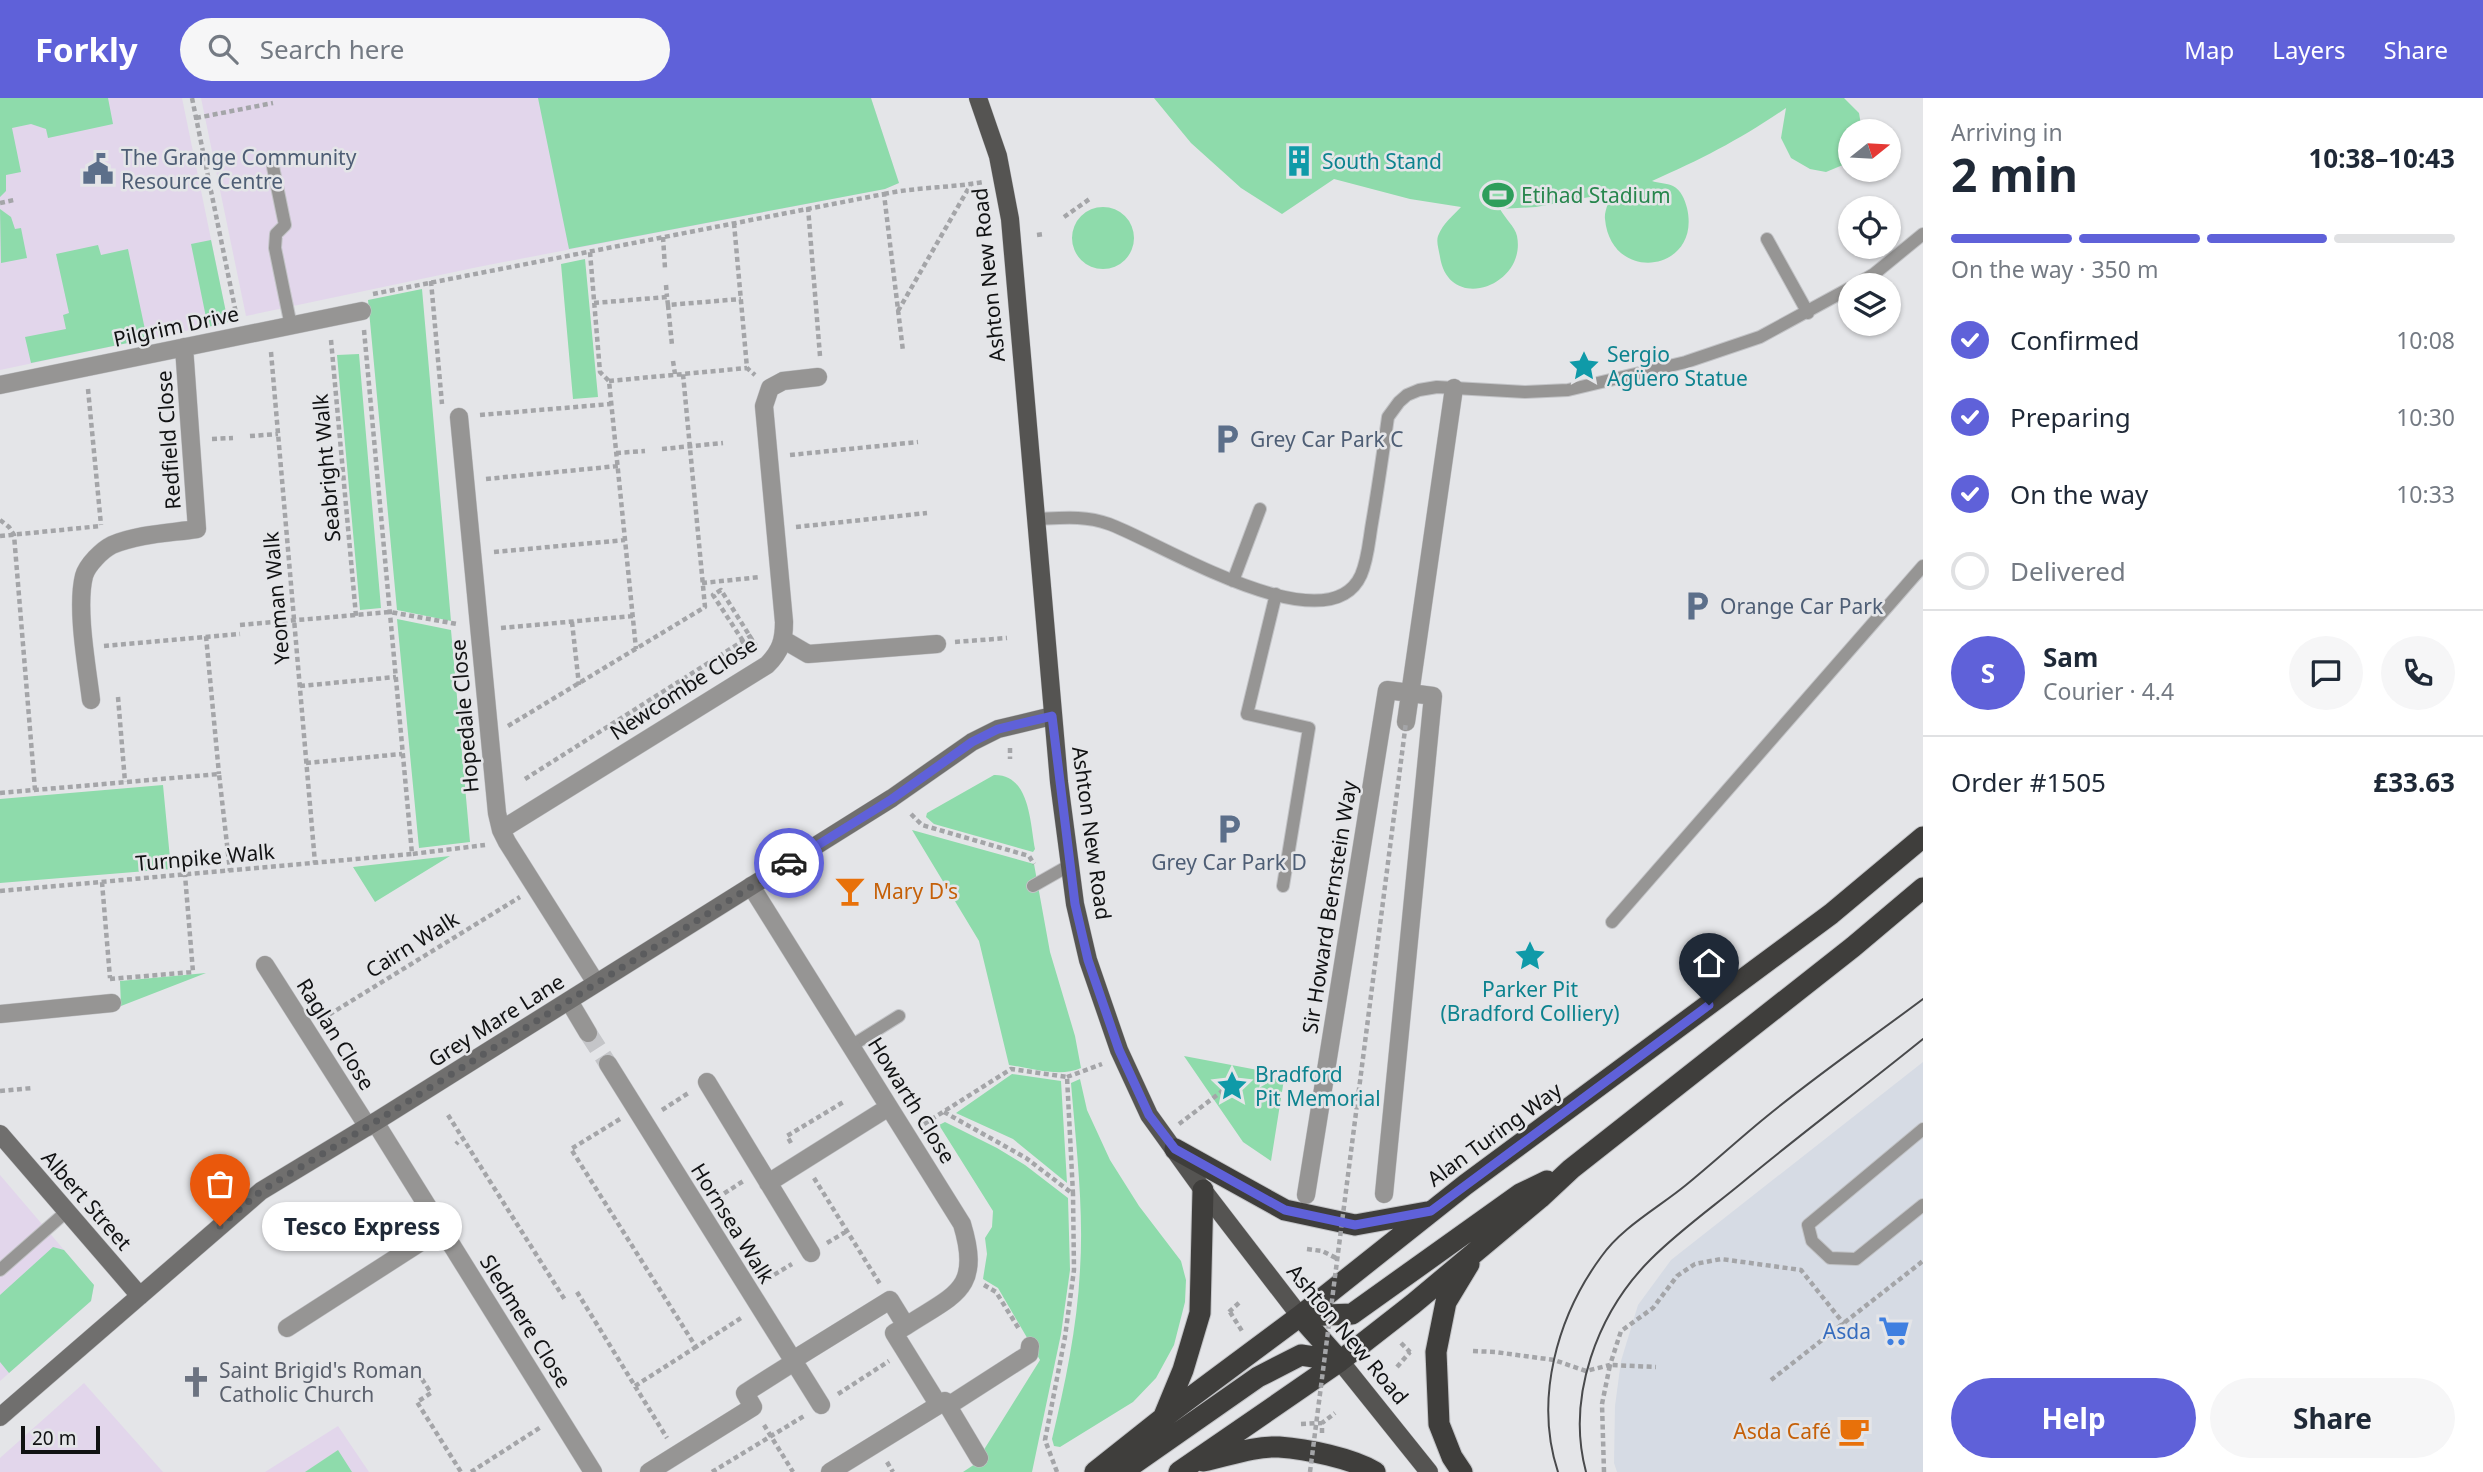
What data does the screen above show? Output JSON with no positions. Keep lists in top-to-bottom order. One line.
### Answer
{"streets":{"highway":["Ashton New Road","Alan Turing Way"],"street":["Pilgrim Drive","Redfield Close","Newcombe Close","Hopedale Close","Sir Howard Bernstein Way","Grey Mare Lane","Raglan Close","Howarth Close","Albert Street","Hornsea Walk","Sledmere Close"],"path":["Seabright Walk","Yeoman Walk","Turnpike Walk","Cairn Walk"]},"crossings":[["Ashton New Road","Grey Mare Lane"],["Ashton New Road","Alan Turing Way"],["Pilgrim Drive","Redfield Close"],["Pilgrim Drive","Seabright Walk"],["Pilgrim Drive","Yeoman Walk"],["Yeoman Walk","Turnpike Walk"],["Newcombe Close","Hopedale Close"],["Newcombe Close","Turnpike Walk"],["Hopedale Close","Turnpike Walk"],["Hopedale Close","Cairn Walk"],["Hopedale Close","Grey Mare Lane"],["Cairn Walk","Raglan Close"],["Grey Mare Lane","Raglan Close"],["Grey Mare Lane","Howarth Close"],["Grey Mare Lane","Albert Street"],["Grey Mare Lane","Sledmere Close"],["Raglan Close","Sledmere Close"]],"places":{"building":["South Stand"],"public building":["The Grange Community Resource Centre"],"sports":["Etihad Stadium"],"place":["Sergio Agüero Statue","Parker Pit (Bradford Colliery)","Bradford Pit Memorial"],"parking":["Grey Car Park C","Orange Car Park","Grey Car Park D"],"bar":["Mary D's"],"other":["Tesco Express"],"supermarket":["Asda"],"church":["Saint Brigid's Roman Catholic Church"],"cafe":["Asda Café"]},"scale_bar":"20 m","north":"right","page":{"header":"Forkly","search":"Search here","nav":["Map","Layers","Share"],"heading":["2 min","Arriving in","10:38–10:43"],"panel":["Sam","Courier · 4.4","Order #1505","£33.63"],"bar":"On the way · 350 m","list":[["Confirmed","10:08"],["Preparing","10:30"],["On the way","10:33"],"Delivered"],"round":"S","bubble":"Tesco Express","buttons":["Help","Share"],"scale":"20 m"}}
